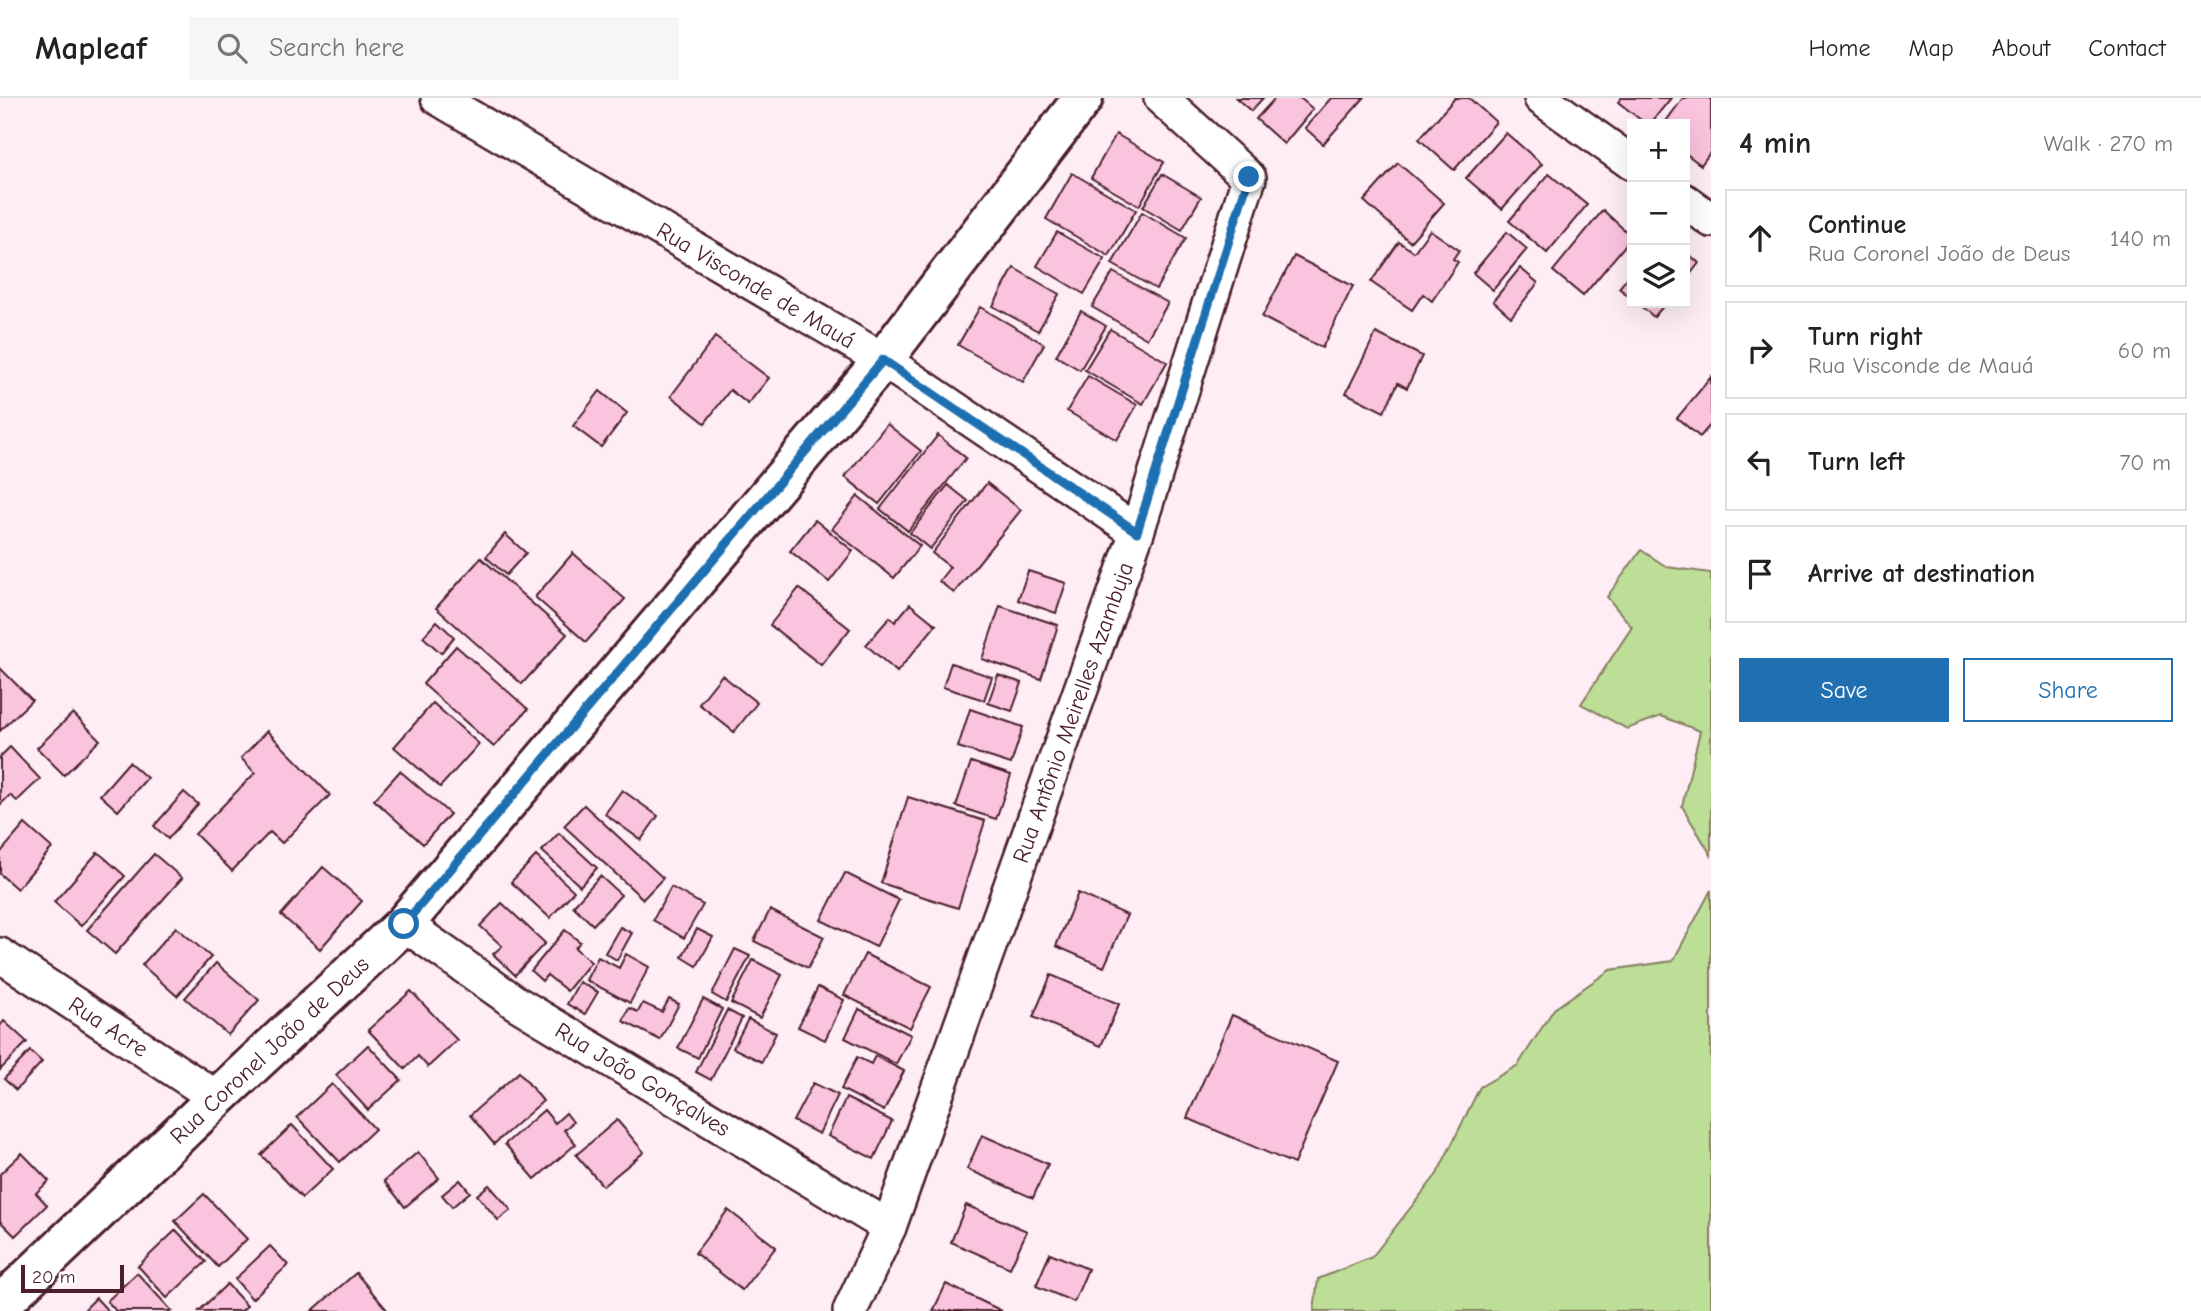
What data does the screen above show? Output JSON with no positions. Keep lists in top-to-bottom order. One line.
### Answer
{"streets":{"street":["Rua Visconde de Mauá","Rua Antônio Meirelles Azambuja","Rua Acre","Rua Coronel João de Deus","Rua João Gonçalves"]},"crossings":[["Rua Visconde de Mauá","Rua Antônio Meirelles Azambuja"],["Rua Visconde de Mauá","Rua Coronel João de Deus"],["Rua Antônio Meirelles Azambuja","Rua João Gonçalves"],["Rua Acre","Rua Coronel João de Deus"],["Rua Coronel João de Deus","Rua João Gonçalves"]],"scale_bar":"20 m","page":{"header":"Mapleaf","search":"Search here","nav":["Home","Map","About","Contact"],"heading":["4 min","Walk · 270 m"],"map_buttons":["+","−"],"list":[["Continue","Rua Coronel João de Deus","140 m"],["Turn right","Rua Visconde de Mauá","60 m"],["Turn left","70 m"],"Arrive at destination"],"buttons":["Save","Share"],"scale":"20 m"}}
